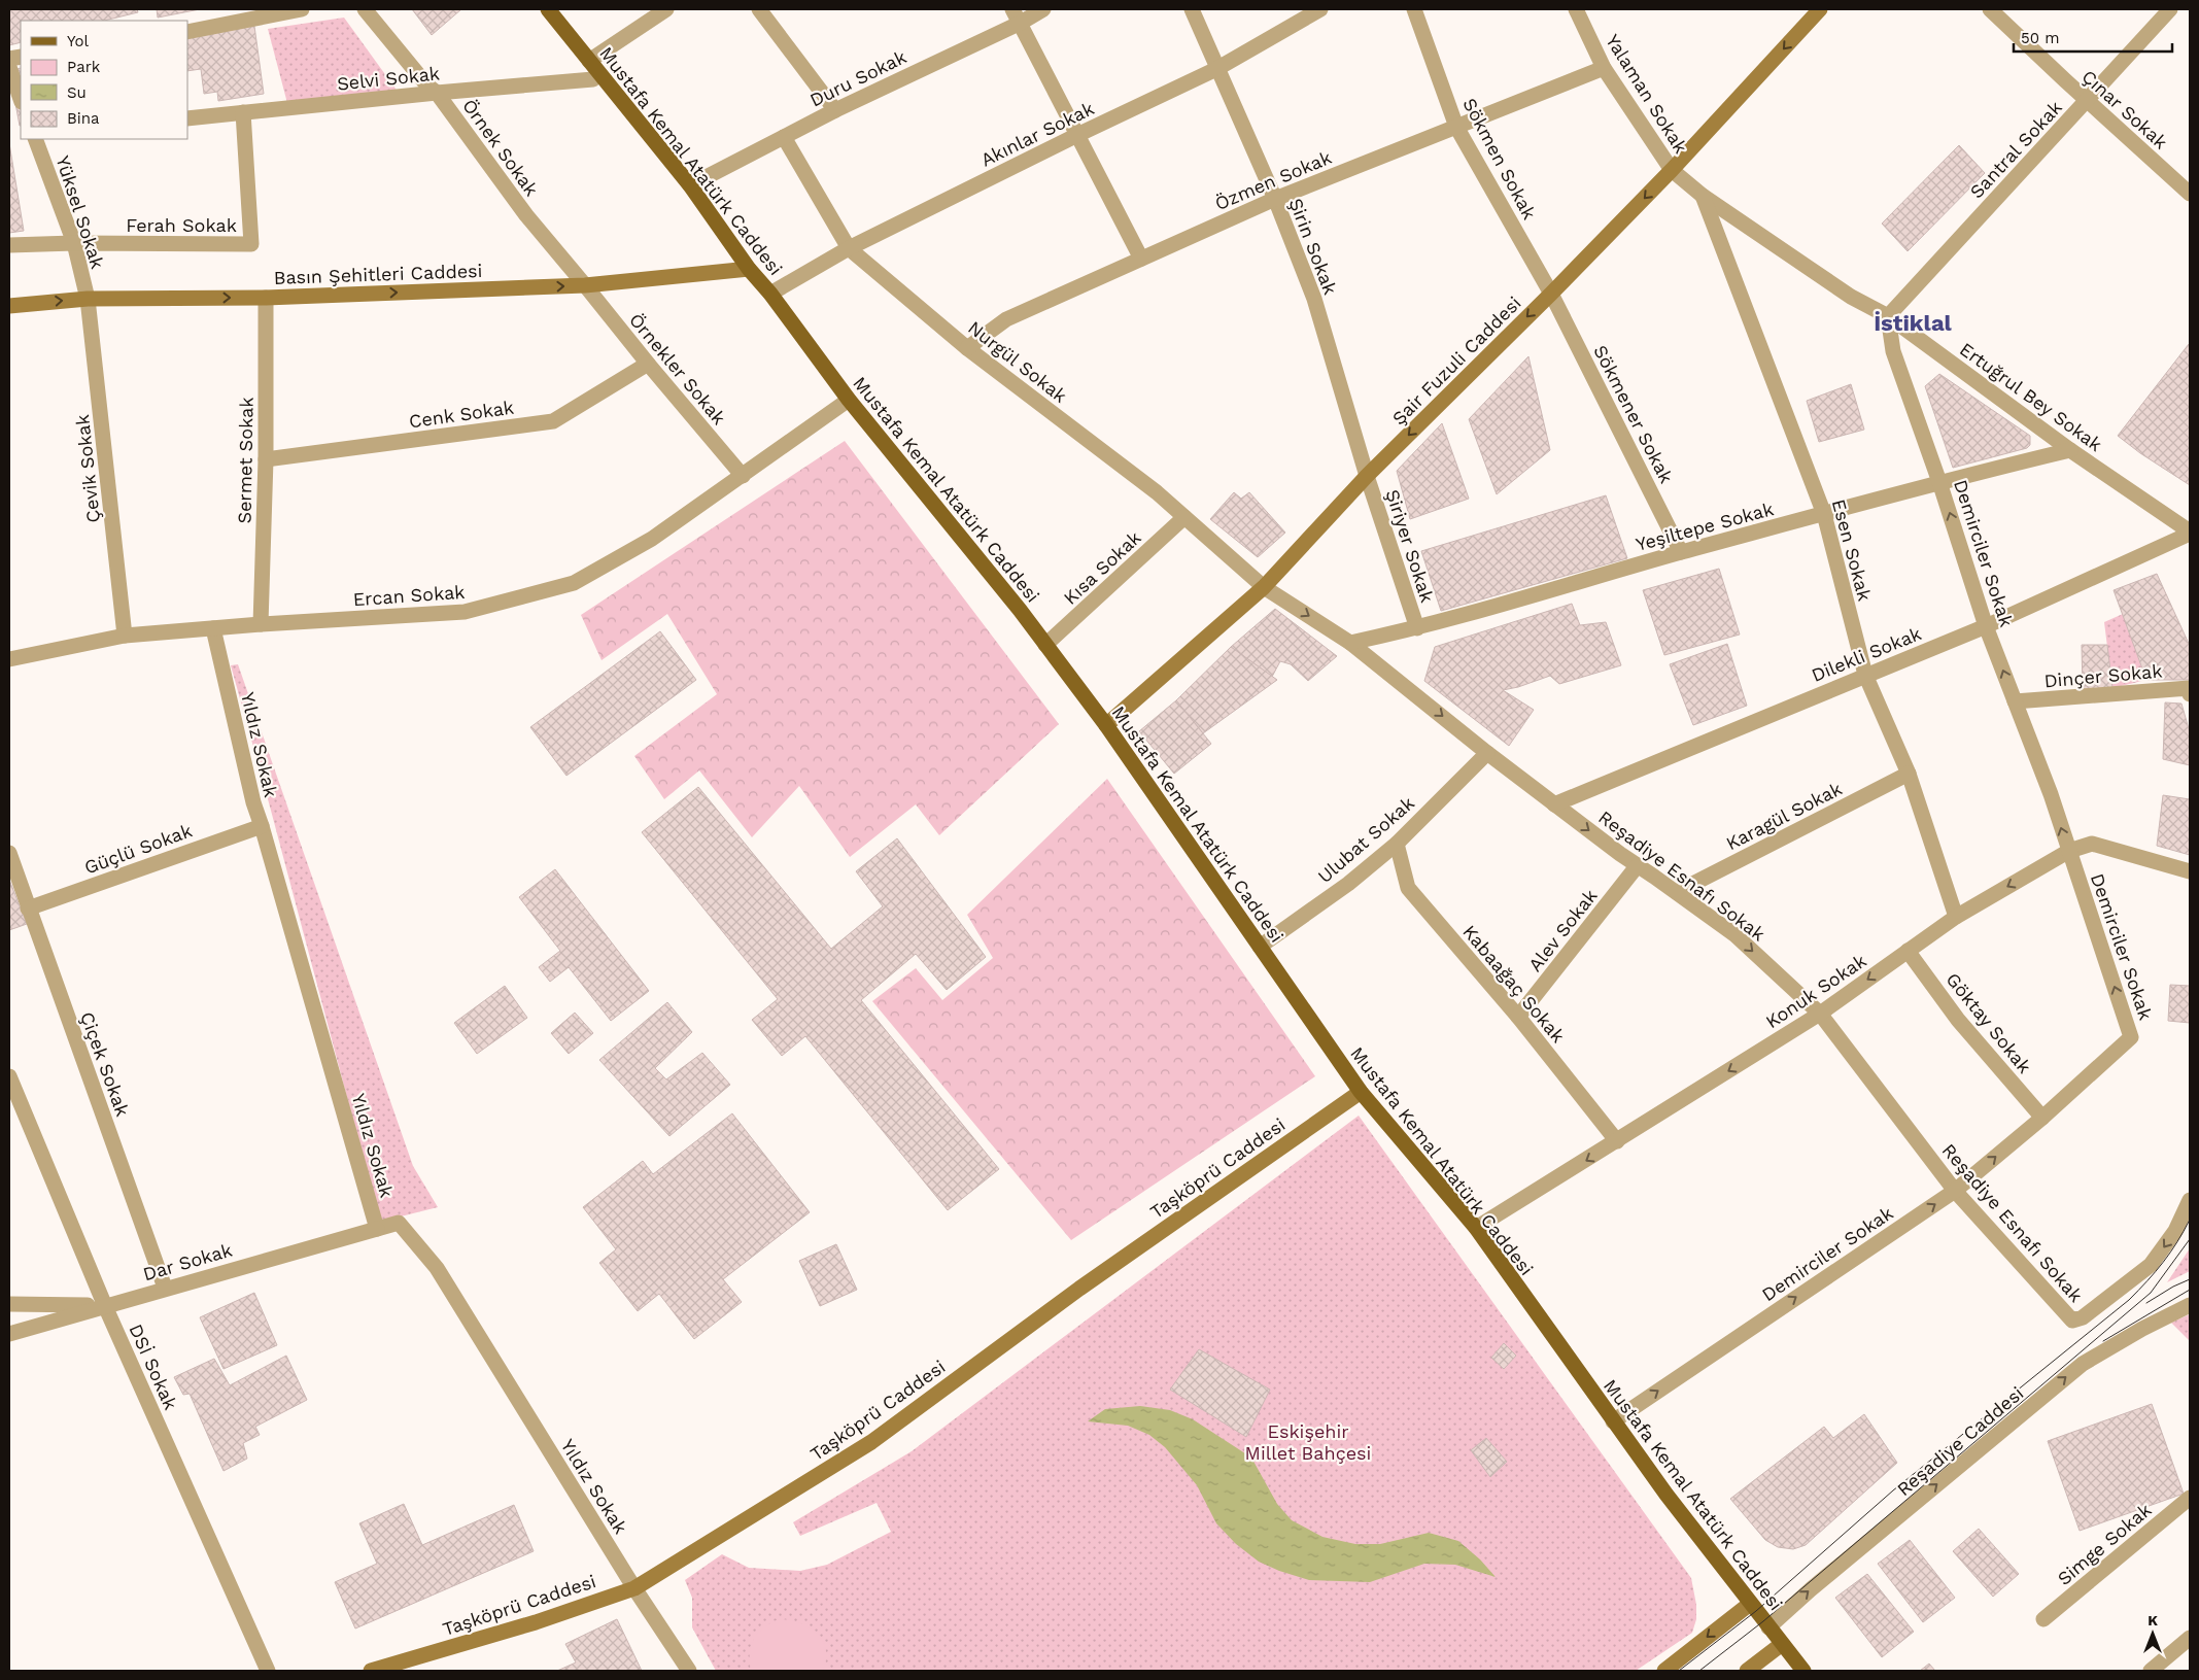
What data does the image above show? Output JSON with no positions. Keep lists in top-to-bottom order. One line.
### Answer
{"streets":{"main road":["Mustafa Kemal Atatürk Caddesi","Basın Şehitleri Caddesi","Şair Fuzuli Caddesi","Taşköprü Caddesi"],"street":["Selvi Sokak","Duru Sokak","Yalaman Sokak","Çınar Sokak","Akınlar Sokak","Örnek Sokak","Santral Sokak","Sökmen Sokak","Özmen Sokak","Yüksel Sokak","Ferah Sokak","Şirin Sokak","Nurgül Sokak","Örnekler Sokak","Ertuğrul Bey Sokak","Cenk Sokak","Sökmener Sokak","Sermet Sokak","Çevik Sokak","Yeşiltepe Sokak","Şiriyer Sokak","Esen Sokak","Demirciler Sokak","Kısa Sokak","Ercan Sokak","Dilekli Sokak","Dinçer Sokak","Yıldız Sokak","Karagül Sokak","Ulubat Sokak","Güçlü Sokak","Reşadiye Esnafı Sokak","Alev Sokak","Kabaağaç Sokak","Konuk Sokak","Göktay Sokak","Çiçek Sokak","Dar Sokak","DSİ Sokak","Reşadiye Caddesi","Simge Sokak"]},"crossings":[["Selvi Sokak","Örnek Sokak"],["Selvi Sokak","Ferah Sokak"],["Duru Sokak","Mustafa Kemal Atatürk Caddesi"],["Duru Sokak","Nurgül Sokak"],["Yalaman Sokak","Özmen Sokak"],["Yalaman Sokak","Şair Fuzuli Caddesi"],["Yalaman Sokak","Ertuğrul Bey Sokak"],["Çınar Sokak","Santral Sokak"],["Akınlar Sokak","Mustafa Kemal Atatürk Caddesi"],["Akınlar Sokak","Şirin Sokak"],["Akınlar Sokak","Nurgül Sokak"],["Örnek Sokak","Basın Şehitleri Caddesi"],["Örnek Sokak","Örnekler Sokak"],["Santral Sokak","Ertuğrul Bey Sokak"],["Santral Sokak","Demirciler Sokak"],["Sökmen Sokak","Özmen Sokak"],["Sökmen Sokak","Şair Fuzuli Caddesi"],["Sökmen Sokak","Sökmener Sokak"],["Mustafa Kemal Atatürk Caddesi","Basın Şehitleri Caddesi"],["Mustafa Kemal Atatürk Caddesi","Şair Fuzuli Caddesi"],["Mustafa Kemal Atatürk Caddesi","Demirciler Sokak"],["Mustafa Kemal Atatürk Caddesi","Kısa Sokak"],["Mustafa Kemal Atatürk Caddesi","Ercan Sokak"],["Mustafa Kemal Atatürk Caddesi","Ulubat Sokak"],["Mustafa Kemal Atatürk Caddesi","Konuk Sokak"],["Mustafa Kemal Atatürk Caddesi","Taşköprü Caddesi"],["Mustafa Kemal Atatürk Caddesi","Reşadiye Caddesi"],["Özmen Sokak","Şirin Sokak"],["Özmen Sokak","Nurgül Sokak"],["Yüksel Sokak","Ferah Sokak"],["Yüksel Sokak","Basın Şehitleri Caddesi"],["Yüksel Sokak","Çevik Sokak"],["Şirin Sokak","Şair Fuzuli Caddesi"],["Şirin Sokak","Şiriyer Sokak"],["Basın Şehitleri Caddesi","Örnekler Sokak"],["Basın Şehitleri Caddesi","Sermet Sokak"],["Basın Şehitleri Caddesi","Çevik Sokak"],["Şair Fuzuli Caddesi","Nurgül Sokak"],["Şair Fuzuli Caddesi","Ertuğrul Bey Sokak"],["Şair Fuzuli Caddesi","Sökmener Sokak"],["Şair Fuzuli Caddesi","Şiriyer Sokak"],["Şair Fuzuli Caddesi","Reşadiye Esnafı Sokak"],["Nurgül Sokak","Kısa Sokak"],["Nurgül Sokak","Reşadiye Esnafı Sokak"],["Örnekler Sokak","Cenk Sokak"],["Örnekler Sokak","Ercan Sokak"],["Ertuğrul Bey Sokak","Yeşiltepe Sokak"],["Ertuğrul Bey Sokak","Esen Sokak"],["Ertuğrul Bey Sokak","Demirciler Sokak"],["Ertuğrul Bey Sokak","Dilekli Sokak"],["Cenk Sokak","Sermet Sokak"],["Sökmener Sokak","Yeşiltepe Sokak"],["Sermet Sokak","Ercan Sokak"],["Çevik Sokak","Ercan Sokak"],["Yeşiltepe Sokak","Şiriyer Sokak"],["Yeşiltepe Sokak","Esen Sokak"],["Yeşiltepe Sokak","Demirciler Sokak"],["Yeşiltepe Sokak","Reşadiye Esnafı Sokak"],["Esen Sokak","Dilekli Sokak"],["Esen Sokak","Karagül Sokak"],["Esen Sokak","Konuk Sokak"],["Demirciler Sokak","Dilekli Sokak"],["Demirciler Sokak","Dinçer Sokak"],["Demirciler Sokak","Reşadiye Esnafı Sokak"],["Demirciler Sokak","Konuk Sokak"],["Demirciler Sokak","Göktay Sokak"],["Ercan Sokak","Yıldız Sokak"],["Dilekli Sokak","Reşadiye Esnafı Sokak"],["Yıldız Sokak","Güçlü Sokak"],["Yıldız Sokak","Taşköprü Caddesi"],["Yıldız Sokak","Dar Sokak"],["Karagül Sokak","Reşadiye Esnafı Sokak"],["Ulubat Sokak","Reşadiye Esnafı Sokak"],["Ulubat Sokak","Kabaağaç Sokak"],["Güçlü Sokak","Çiçek Sokak"],["Reşadiye Esnafı Sokak","Alev Sokak"],["Reşadiye Esnafı Sokak","Konuk Sokak"],["Alev Sokak","Kabaağaç Sokak"],["Kabaağaç Sokak","Konuk Sokak"],["Konuk Sokak","Göktay Sokak"],["Çiçek Sokak","Dar Sokak"],["Dar Sokak","DSİ Sokak"]],"one_way":["Basın Şehitleri Caddesi","Şair Fuzuli Caddesi","Demirciler Sokak","Konuk Sokak","Reşadiye Caddesi"],"districts":["İstiklal"],"parks":["Eskişehir Millet Bahçesi"],"legend":["Yol","Park","Su","Bina"],"scale_bar":"50 m","north":"top"}
